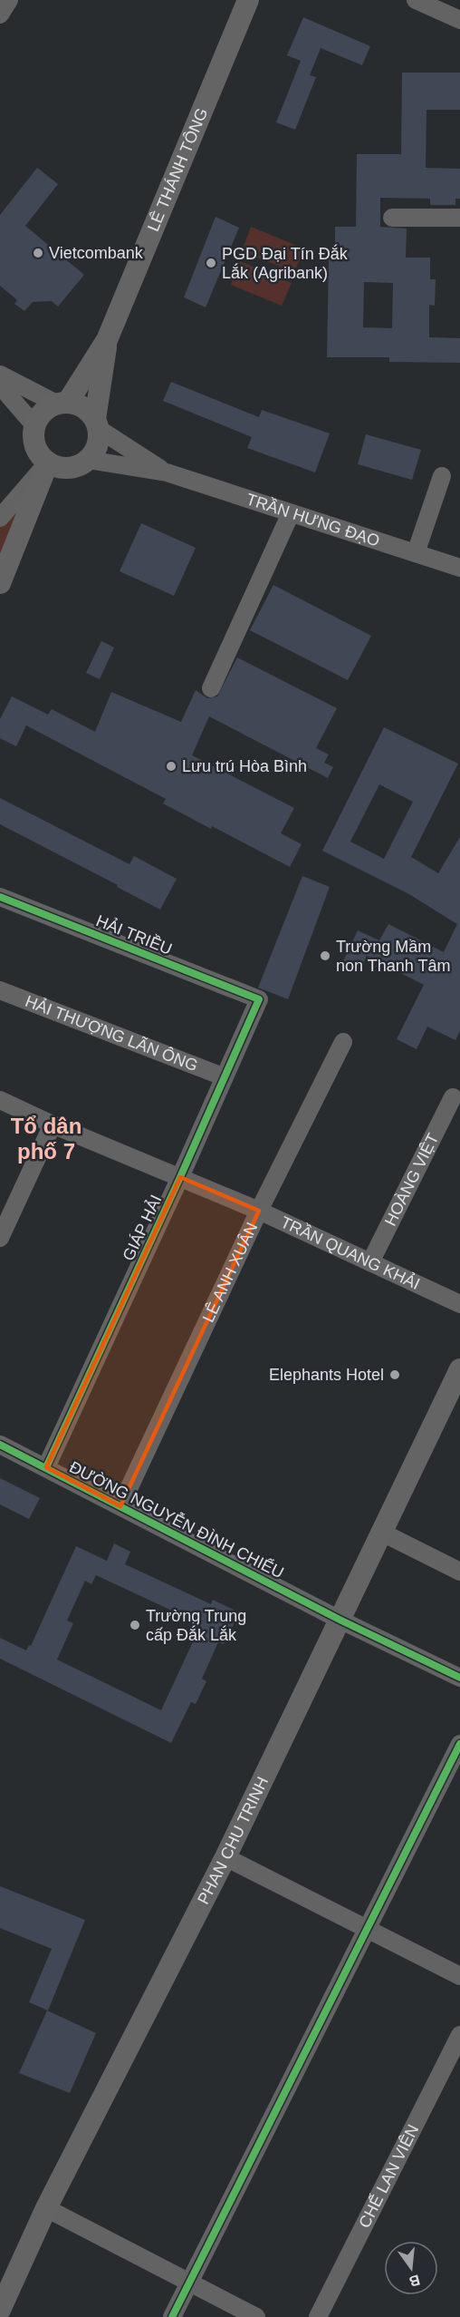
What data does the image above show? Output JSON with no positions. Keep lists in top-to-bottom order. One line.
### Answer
{"streets":{"main road":["LÊ THÁNH TÔNG","PHAN CHU TRINH"],"street":["TRẦN HƯNG ĐẠO","HẢI TRIỀU","HẢI THƯỢNG LÃN ÔNG","HOÀNG VIỆT","GIÁP HẢI","TRẦN QUANG KHẢI","LÊ ANH XUÂN","ĐƯỜNG NGUYỄN ĐÌNH CHIỂU","CHẾ LAN VIÊN"]},"crossings":[["LÊ THÁNH TÔNG","TRẦN HƯNG ĐẠO"],["HẢI TRIỀU","GIÁP HẢI"],["HẢI THƯỢNG LÃN ÔNG","GIÁP HẢI"],["HOÀNG VIỆT","TRẦN QUANG KHẢI"],["GIÁP HẢI","TRẦN QUANG KHẢI"],["GIÁP HẢI","ĐƯỜNG NGUYỄN ĐÌNH CHIỂU"],["TRẦN QUANG KHẢI","LÊ ANH XUÂN"],["LÊ ANH XUÂN","ĐƯỜNG NGUYỄN ĐÌNH CHIỂU"],["ĐƯỜNG NGUYỄN ĐÌNH CHIỂU","PHAN CHU TRINH"]],"districts":["Tổ dân phố 7"],"places":["Vietcombank","PGD Đại Tín Đắk Lắk (Agribank)","Lưu trú Hòa Bình","Trường Mầm non Thanh Tâm","Elephants Hotel","Trường Trung cấp Đắk Lắk"],"north":"bottom"}
